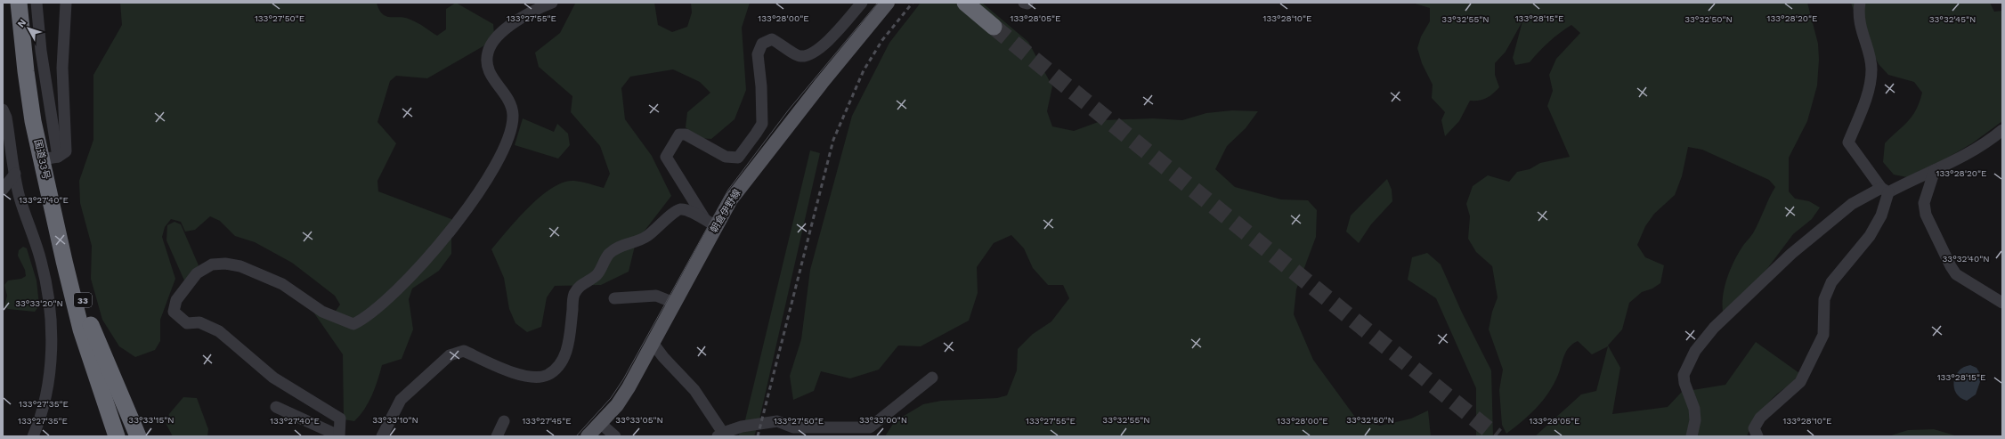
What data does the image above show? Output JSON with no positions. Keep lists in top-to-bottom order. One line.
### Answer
{"streets":{"highway":["国道33号","33"],"main road":["朝倉伊野線"]},"crossings":[["国道33号","33"]],"north":"top left","coordinates":["133°28'20\"E","133°27'50\"E","133°27'55\"E","133°28'00\"E","133°28'05\"E","133°28'10\"E","133°28'15\"E","33°32'55\"N","33°32'50\"N","33°32'45\"N","133°27'40\"E","33°32'40\"N","33°33'20\"N","133°27'35\"E","33°33'15\"N","33°33'10\"N","33°33'05\"N","33°33'00\"N","133°27'45\"E"]}
